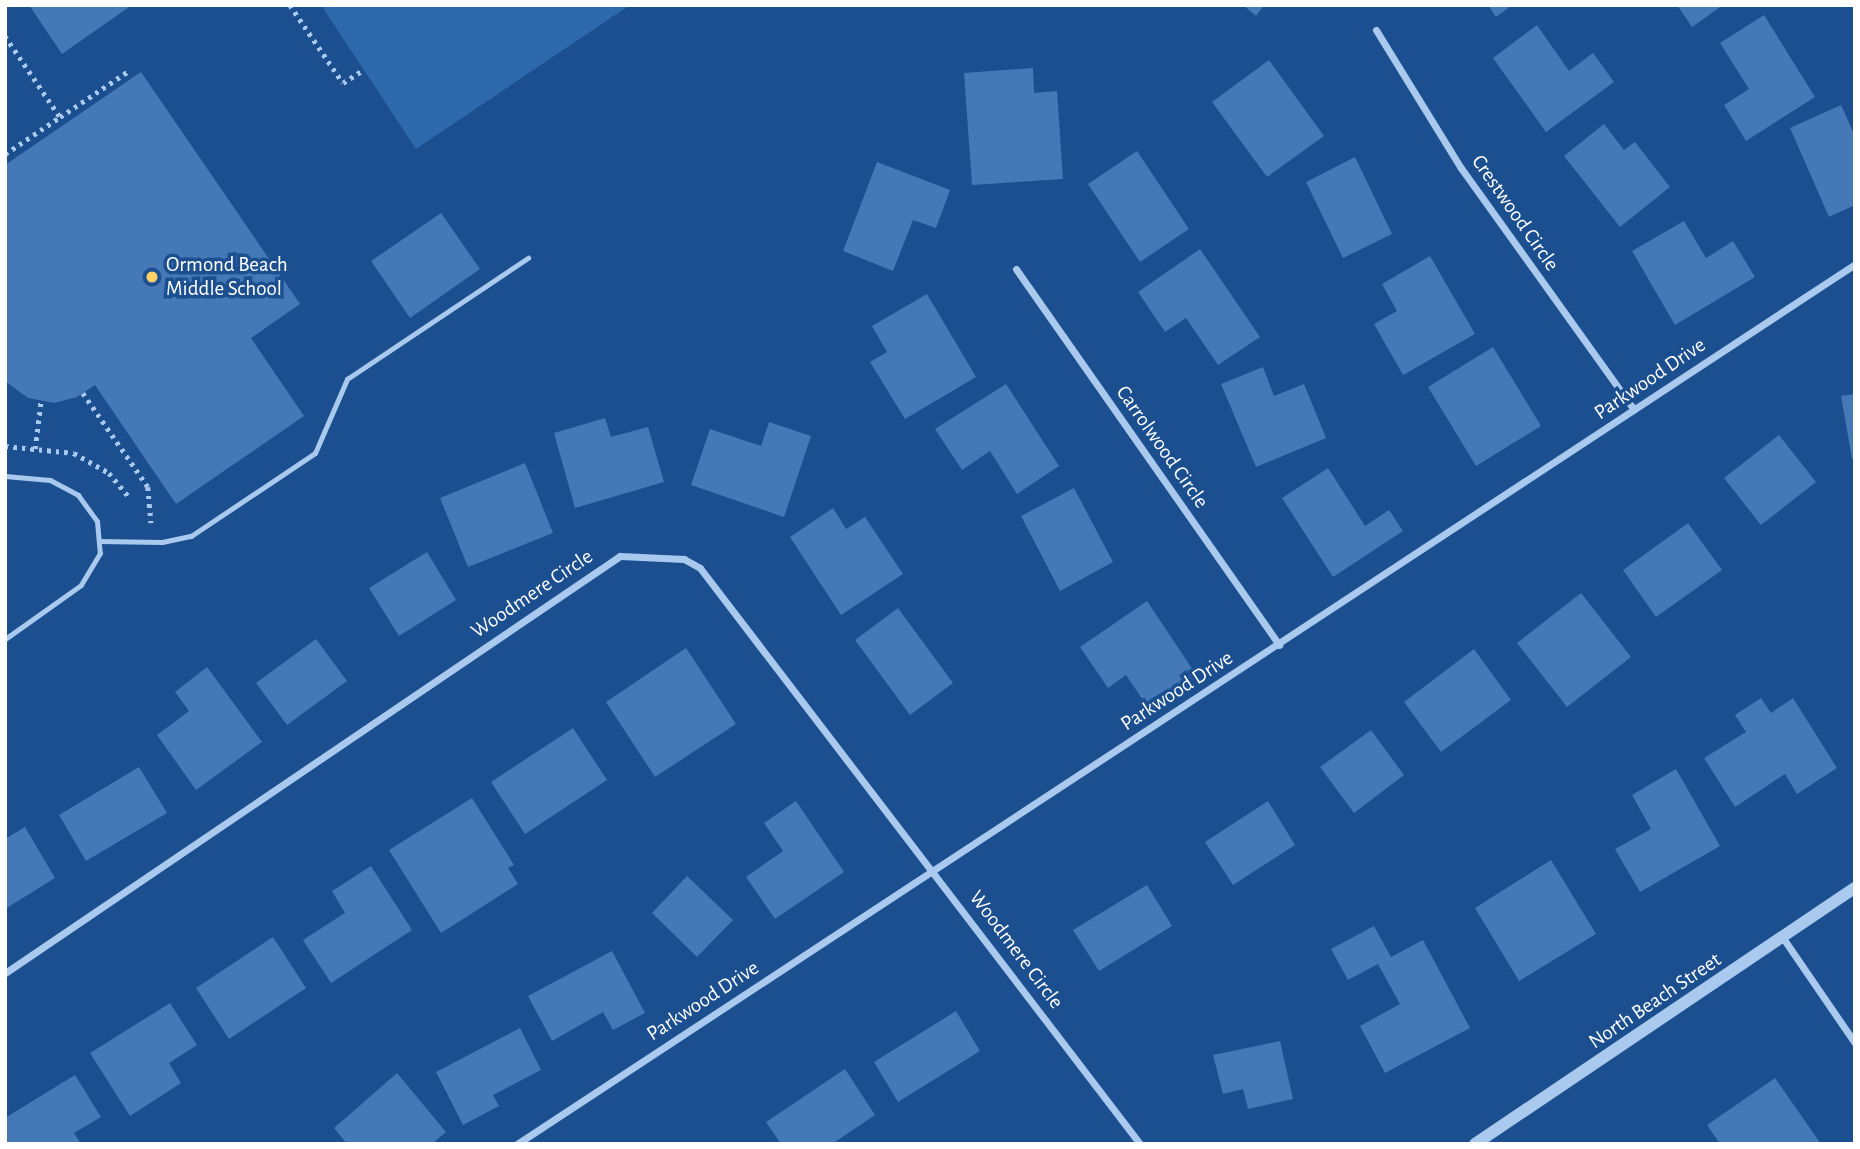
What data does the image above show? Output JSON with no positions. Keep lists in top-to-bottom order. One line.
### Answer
{"streets":{"street":["Crestwood Circle","Parkwood Drive","Carrolwood Circle","Woodmere Circle","North Beach Street"]},"crossings":[["Crestwood Circle","Parkwood Drive"],["Parkwood Drive","Carrolwood Circle"],["Parkwood Drive","Woodmere Circle"]],"places":["Ormond Beach Middle School"]}
